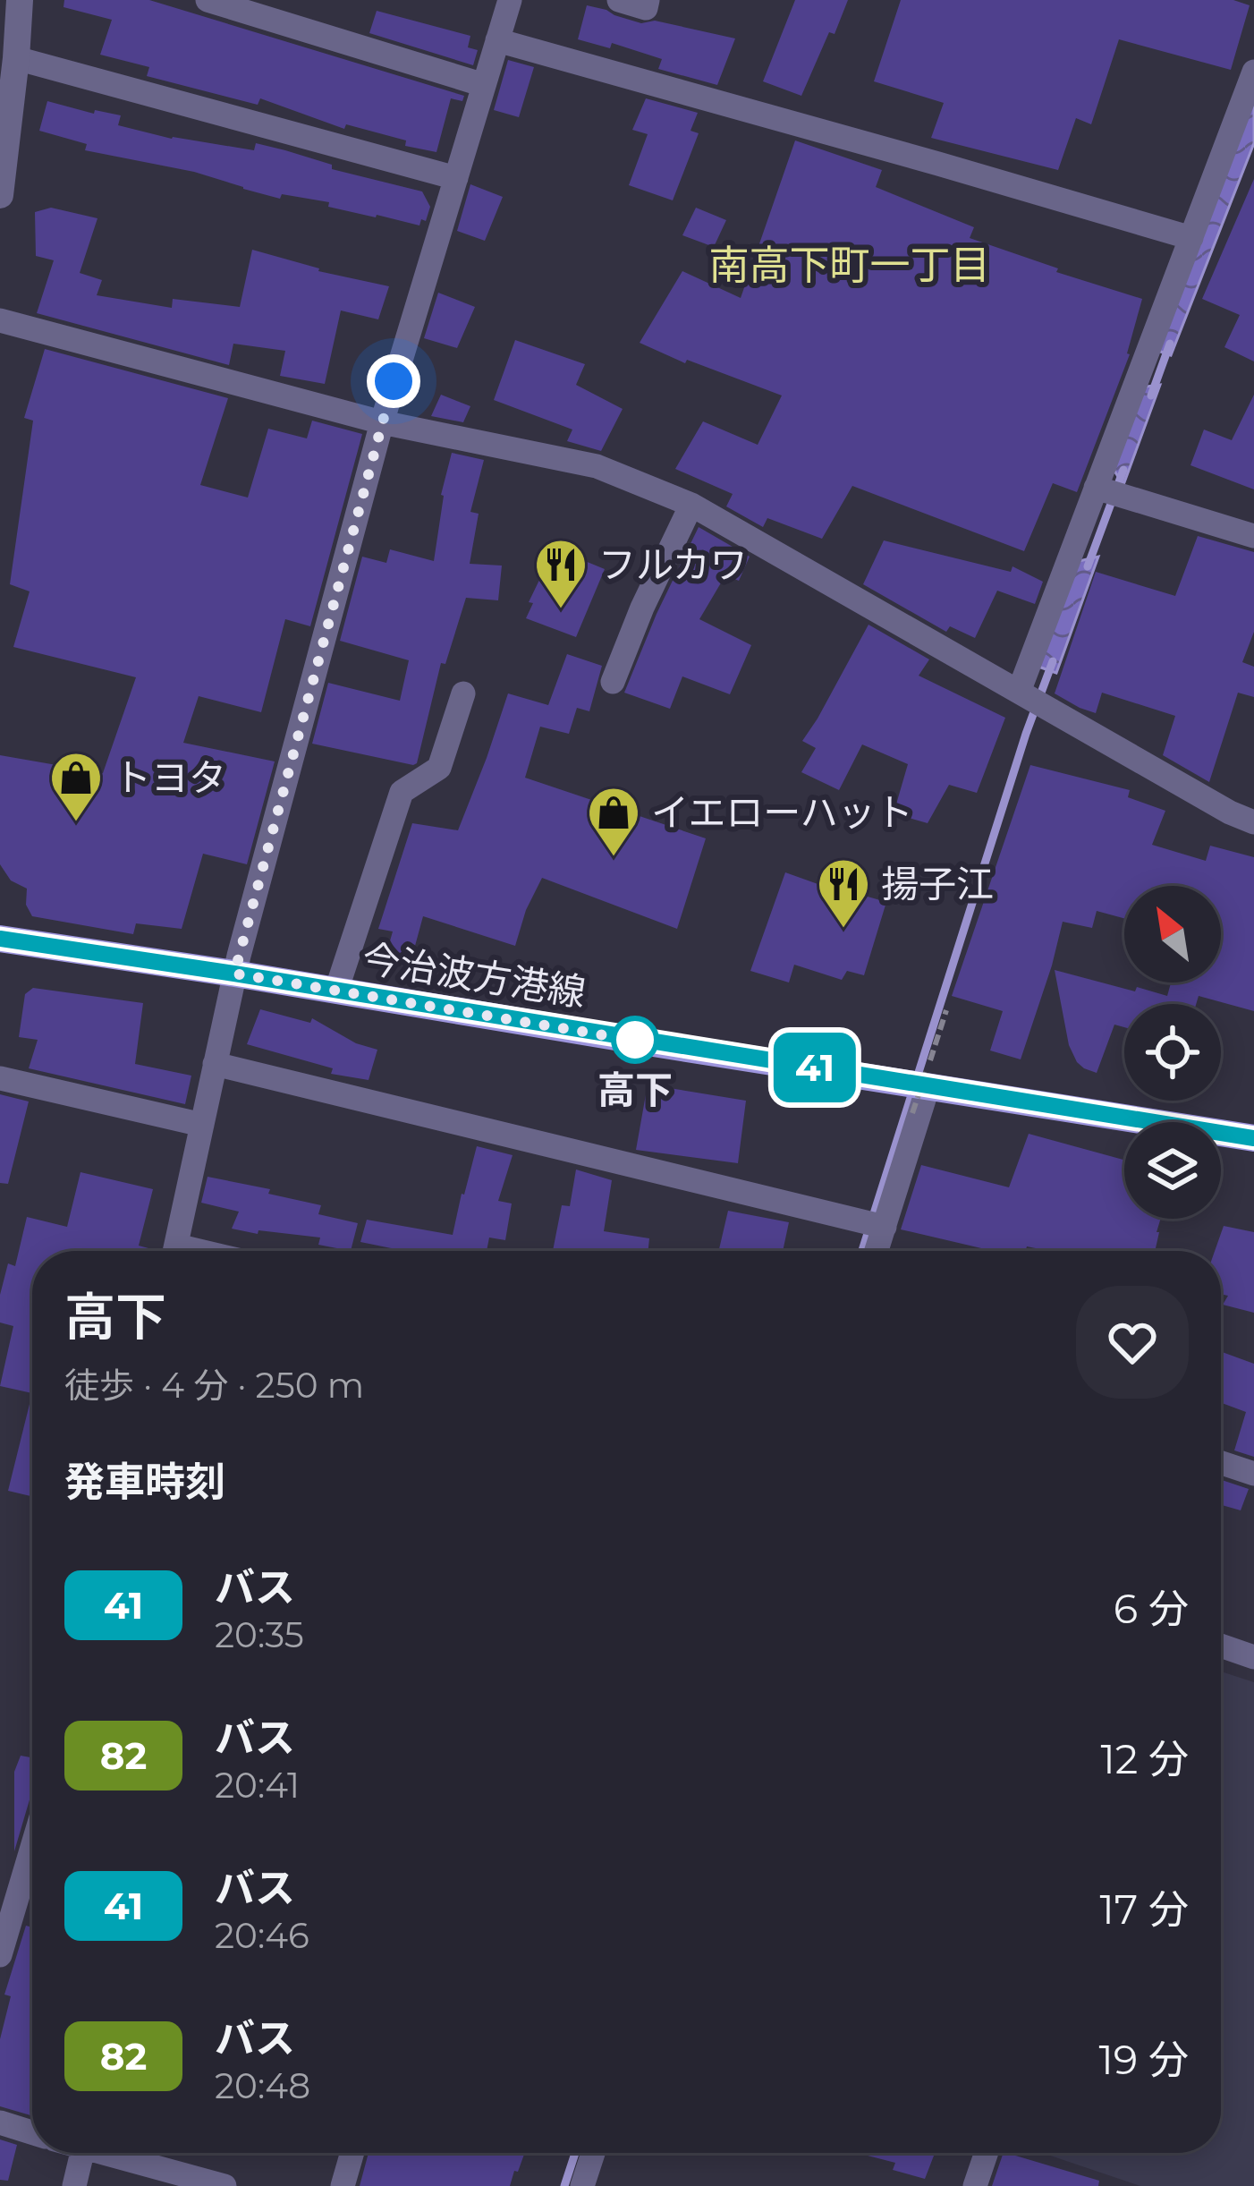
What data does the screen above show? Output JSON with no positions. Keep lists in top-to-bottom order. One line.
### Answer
{"streets":{"main road":["今治波方港線"]},"districts":["南高下町一丁目"],"places":{"restaurant":["フルカワ","揚子江"],"shop":["トヨタ","イエローハット"],"other":["高下"]},"lines":["bus line 41"],"north":"top left","page":{"on_map":"41","heading":[["高下","徒歩 · 4 分 · 250 m"],"発車時刻"],"list":[{"mark":"41","name":"バス","note":"20:35","value":"6 分"},{"mark":"82","name":"バス","note":"20:41","value":"12 分"},{"mark":"41","name":"バス","note":"20:46","value":"17 分"},{"mark":"82","name":"バス","note":"20:48","value":"19 分"}]}}
